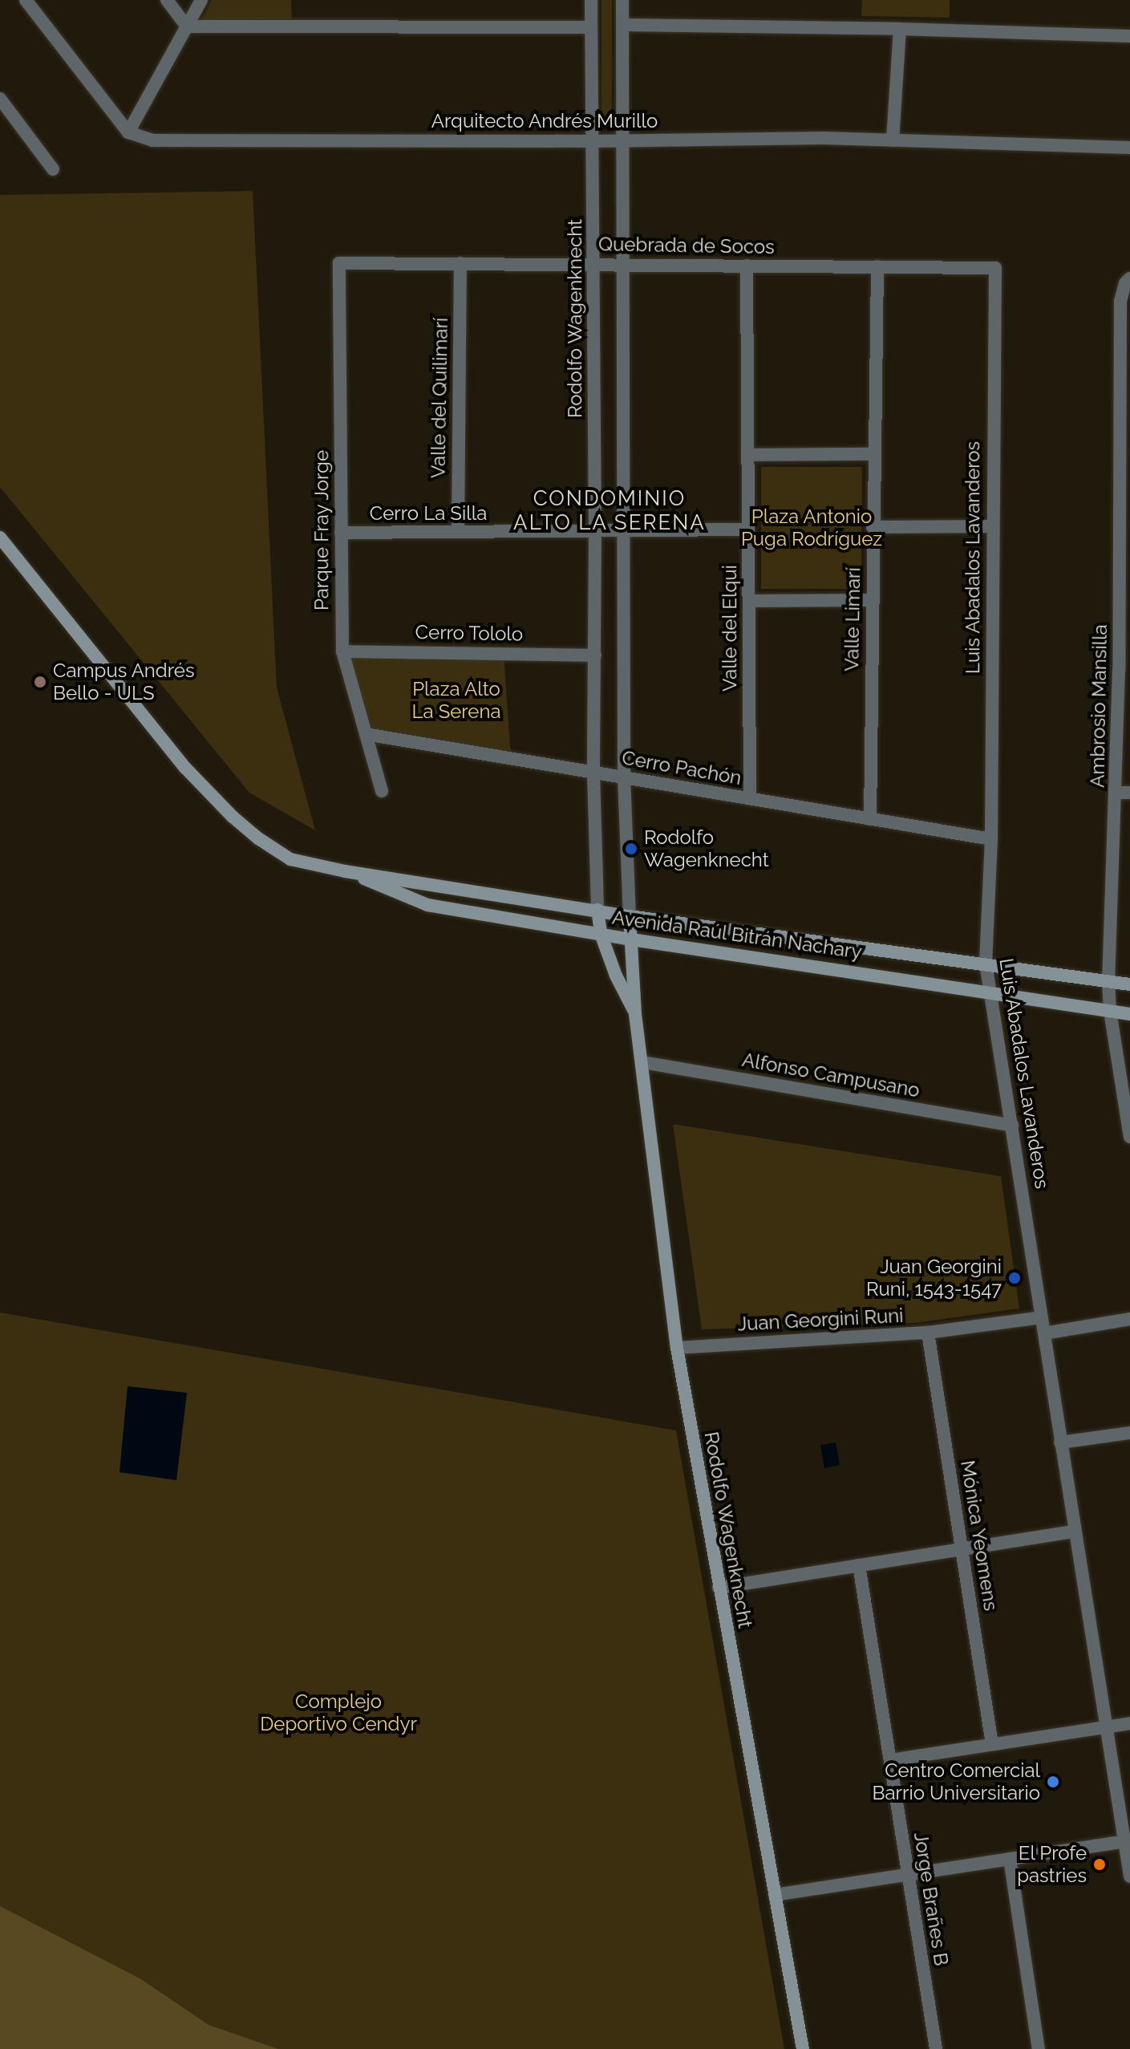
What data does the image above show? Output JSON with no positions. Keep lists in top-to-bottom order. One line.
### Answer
{"streets":{"main road":["Rodolfo Wagenknecht","Avenida Raúl Bitrán Nachary"],"street":["Arquitecto Andrés Murillo","Quebrada de Socos","Valle del Quilimarí","Cerro La Silla","Parque Fray Jorge","Luis Abadalos Lavanderos","Valle Limarí","Valle del Elqui","Cerro Tololo","Ambrosio Mansilla","Cerro Pachón","Alfonso Campusano","Juan Georgini Runi","Mónica Yeomens","Jorge Brañes B"]},"crossings":[["Arquitecto Andrés Murillo","Rodolfo Wagenknecht"],["Quebrada de Socos","Rodolfo Wagenknecht"],["Quebrada de Socos","Valle del Quilimarí"],["Quebrada de Socos","Parque Fray Jorge"],["Quebrada de Socos","Luis Abadalos Lavanderos"],["Quebrada de Socos","Valle Limarí"],["Quebrada de Socos","Valle del Elqui"],["Rodolfo Wagenknecht","Cerro La Silla"],["Rodolfo Wagenknecht","Cerro Tololo"],["Rodolfo Wagenknecht","Cerro Pachón"],["Rodolfo Wagenknecht","Avenida Raúl Bitrán Nachary"],["Rodolfo Wagenknecht","Alfonso Campusano"],["Rodolfo Wagenknecht","Juan Georgini Runi"],["Valle del Quilimarí","Cerro La Silla"],["Cerro La Silla","Parque Fray Jorge"],["Cerro La Silla","Valle del Elqui"],["Parque Fray Jorge","Cerro Tololo"],["Parque Fray Jorge","Cerro Pachón"],["Luis Abadalos Lavanderos","Cerro Pachón"],["Luis Abadalos Lavanderos","Avenida Raúl Bitrán Nachary"],["Luis Abadalos Lavanderos","Alfonso Campusano"],["Luis Abadalos Lavanderos","Juan Georgini Runi"],["Valle Limarí","Cerro Pachón"],["Valle del Elqui","Cerro Pachón"],["Ambrosio Mansilla","Avenida Raúl Bitrán Nachary"],["Juan Georgini Runi","Mónica Yeomens"]],"districts":["CONDOMINIO ALTO LA SERENA"],"parks":["Plaza Antonio Puga Rodríguez","Plaza Alto La Serena","Complejo Deportivo Cendyr"],"places":["Campus Andrés Bello - ULS","Rodolfo Wagenknecht","Juan Georgini Runi, 1543-1547","Centro Comercial Barrio Universitario","El Profe pastries"]}
